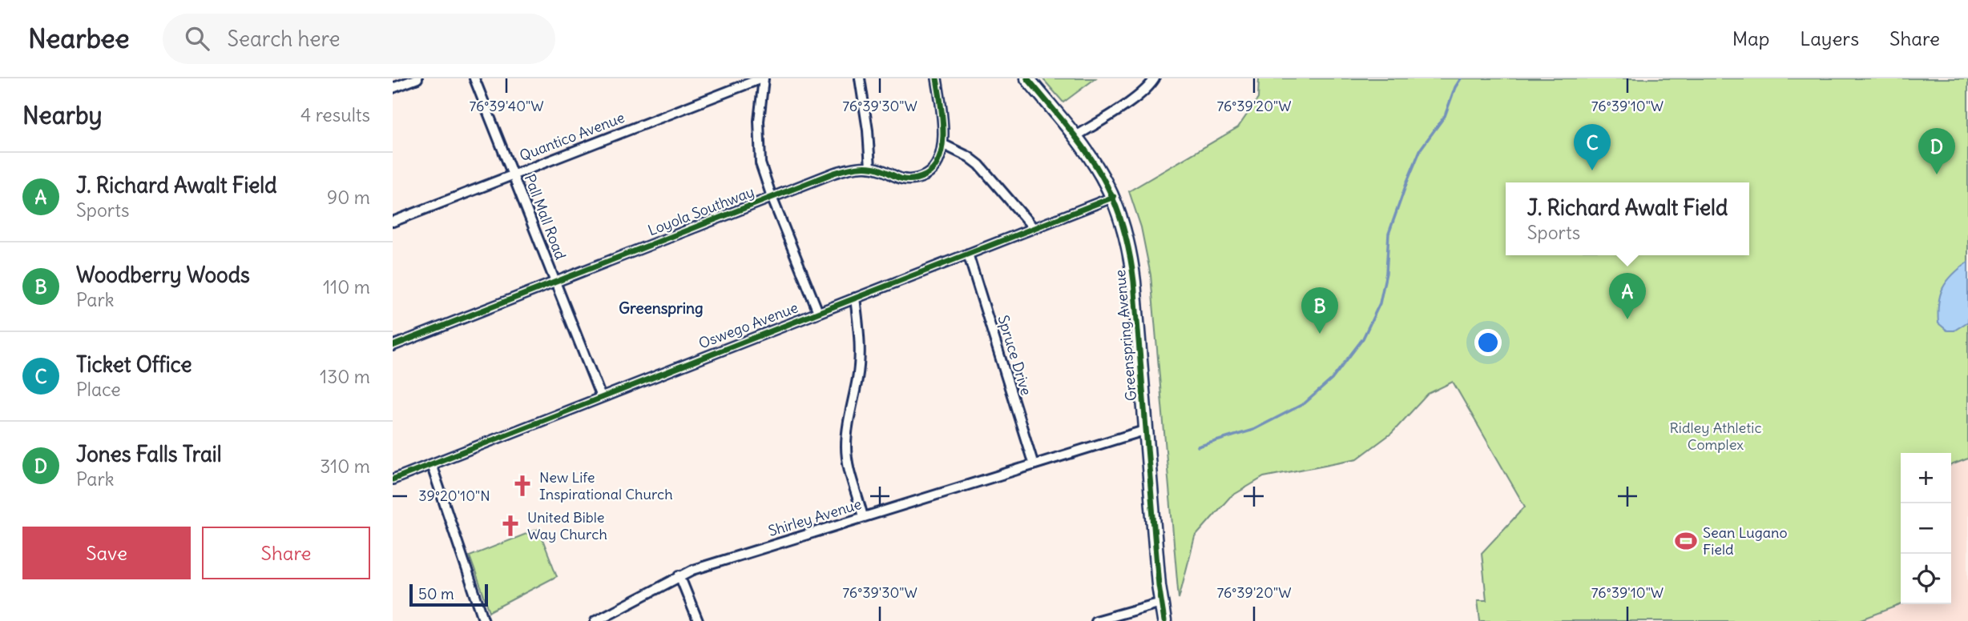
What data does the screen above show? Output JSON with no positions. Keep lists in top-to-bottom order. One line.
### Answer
{"streets":{"main road":["Greenspring Avenue"],"street":["Quantico Avenue","Loyola Southway","Pall Mall Road","Oswego Avenue","Spruce Drive","Shirley Avenue"]},"crossings":[["Quantico Avenue","Pall Mall Road"],["Loyola Southway","Pall Mall Road"],["Pall Mall Road","Oswego Avenue"],["Oswego Avenue","Greenspring Avenue"],["Oswego Avenue","Spruce Drive"],["Greenspring Avenue","Shirley Avenue"],["Spruce Drive","Shirley Avenue"]],"districts":["Greenspring"],"parks":["Ridley Athletic Complex"],"places":{"church":["New Life Inspirational Church","United Bible Way Church"],"sports":["Sean Lugano Field"]},"scale_bar":"50 m","page":{"header":"Nearbee","search":"Search here","nav":["Map","Layers","Share"],"heading":["Nearby","4 results"],"pins":["C","D","A","B"],"list":[{"mark":"A","name":"J. Richard Awalt Field","note":"Sports","value":"90 m"},{"mark":"B","name":"Woodberry Woods","note":"Park","value":"110 m"},{"mark":"C","name":"Ticket Office","note":"Place","value":"130 m"},{"mark":"D","name":"Jones Falls Trail","note":"Park","value":"310 m"}],"popup":["J. Richard Awalt Field","Sports"],"map_buttons":["+","−"],"buttons":["Save","Share"],"scale":"50 m"},"coordinates":["76°39'40\"W","76°39'30\"W","76°39'20\"W","76°39'10\"W","39°20'10\"N"]}
